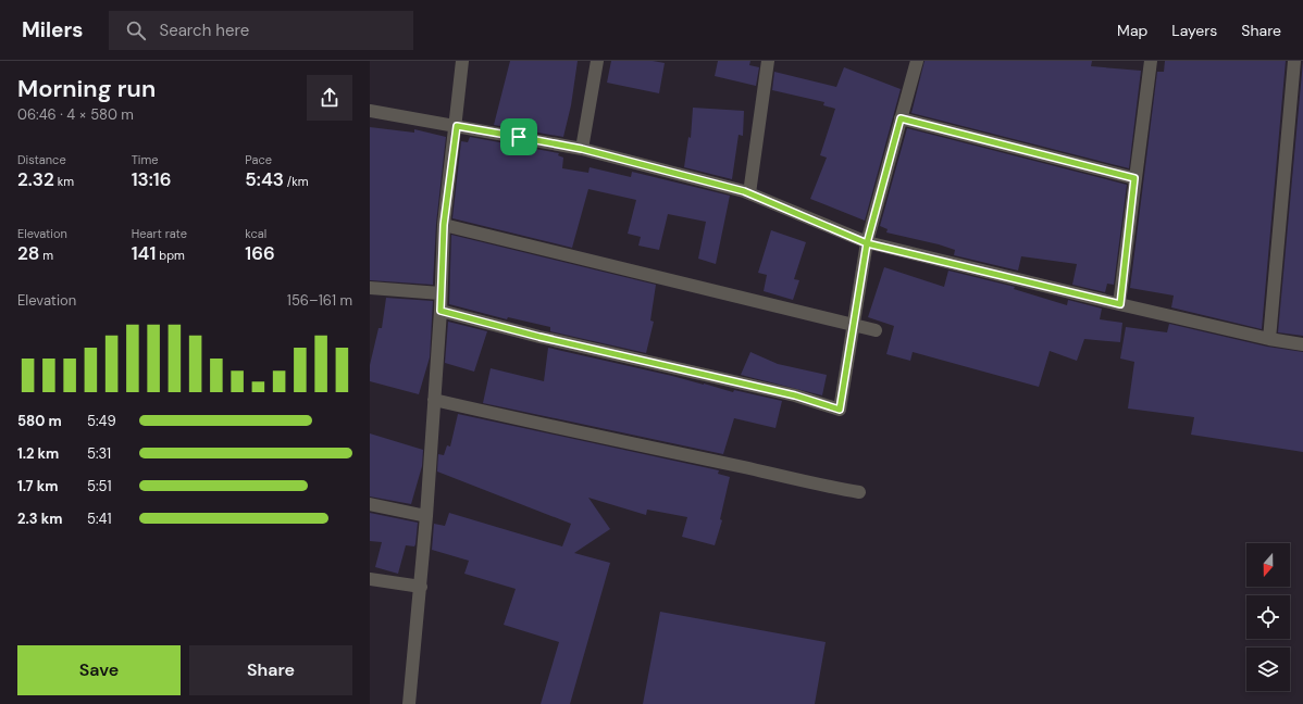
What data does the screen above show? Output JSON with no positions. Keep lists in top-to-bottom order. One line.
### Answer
{"north":"bottom","page":{"header":"Milers","search":"Search here","nav":["Map","Layers","Share"],"heading":["Morning run","06:46 · 4 × 580 m"],"stats":[["Distance","2.32 km"],["Time","13:16"],["Pace","5:43 /km"],["Elevation","28 m"],["Heart rate","141 bpm"],["kcal","166"]],"chart":["Elevation","156–161 m"],"list":[{"name":"580 m","note":"5:49"},{"name":"1.2 km","note":"5:31"},{"name":"1.7 km","note":"5:51"},{"name":"2.3 km","note":"5:41"}],"buttons":["Save","Share"]}}
